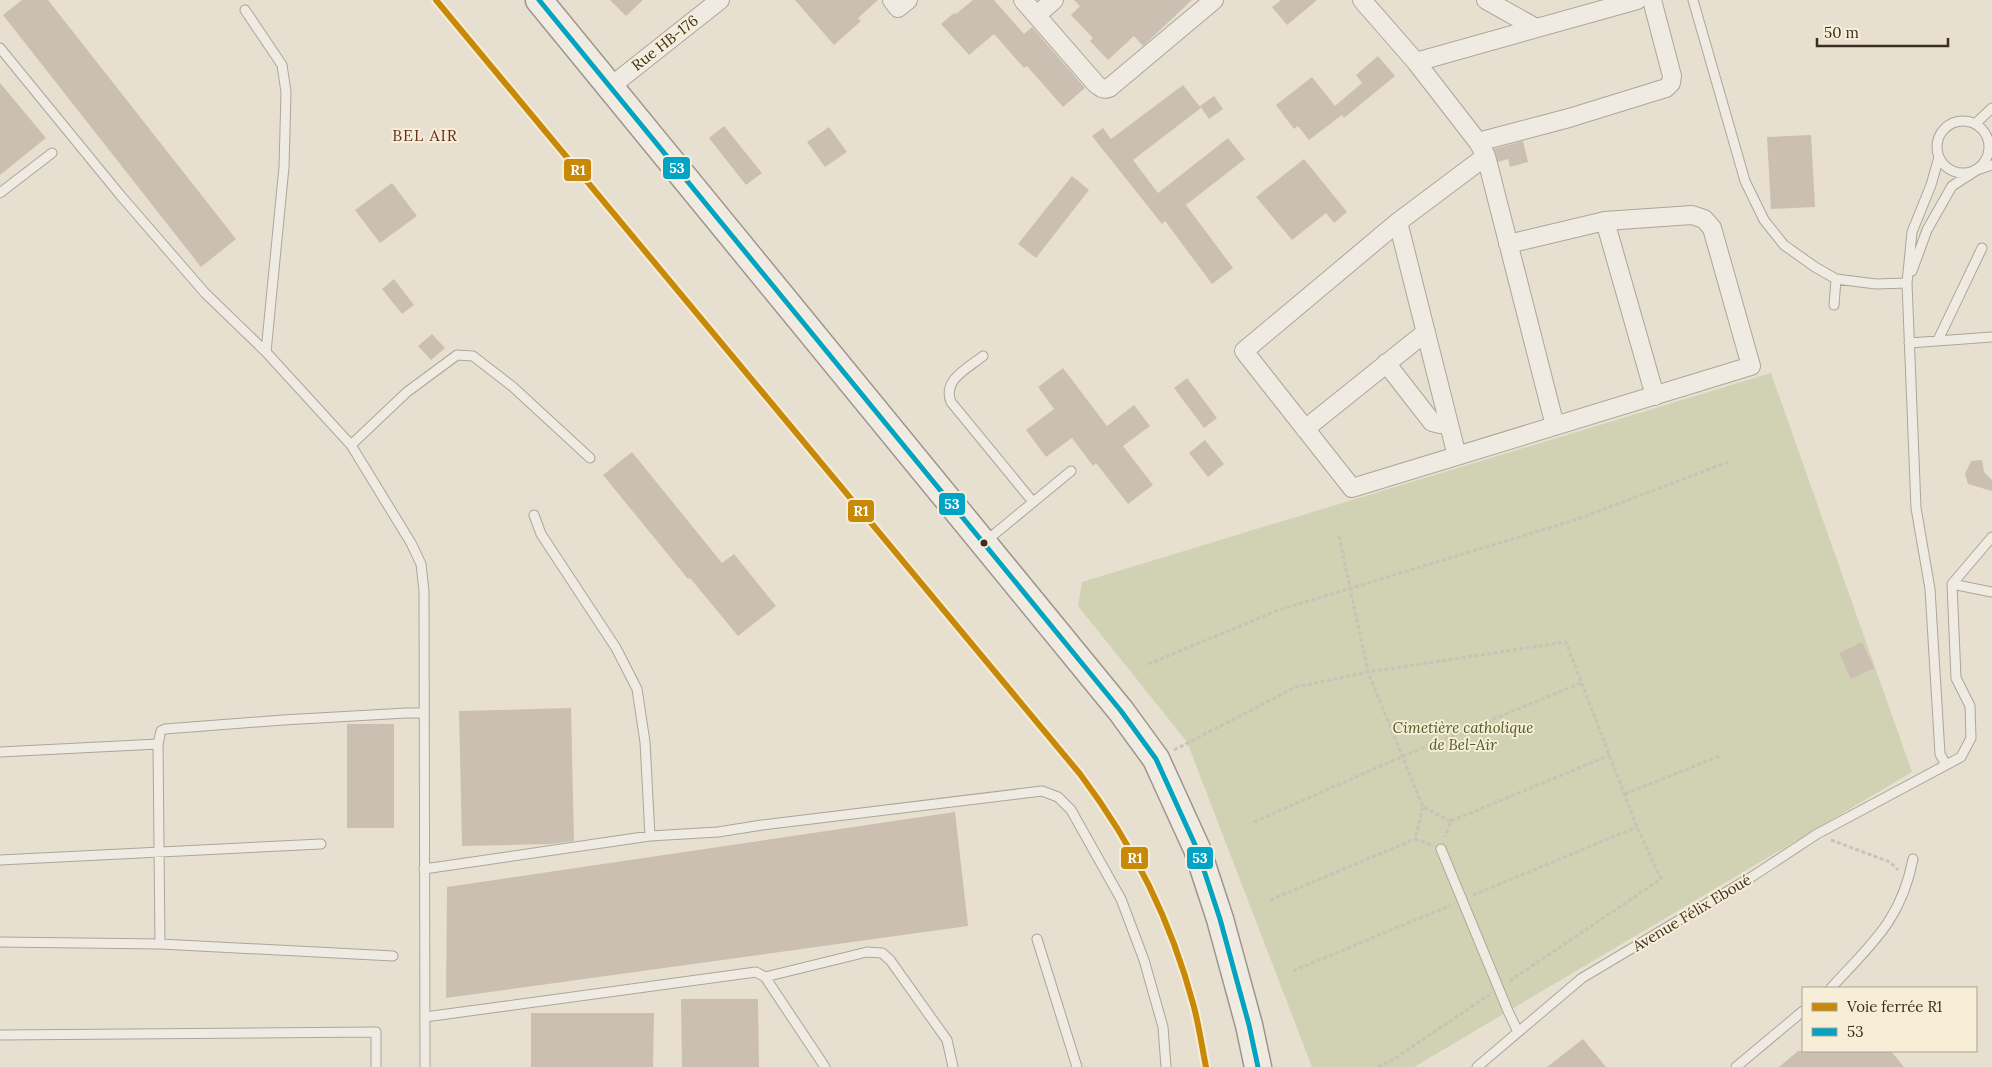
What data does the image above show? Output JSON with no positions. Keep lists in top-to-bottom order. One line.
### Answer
{"streets":{"street":["Rue HB-176"],"lane":["Avenue Félix Eboué"]},"districts":["BEL AIR"],"parks":["Cimetière catholique de Bel-Air"],"lines":["rail line R1","transit line 53"],"legend":["Voie ferrée R1","53"],"scale_bar":"50 m"}
